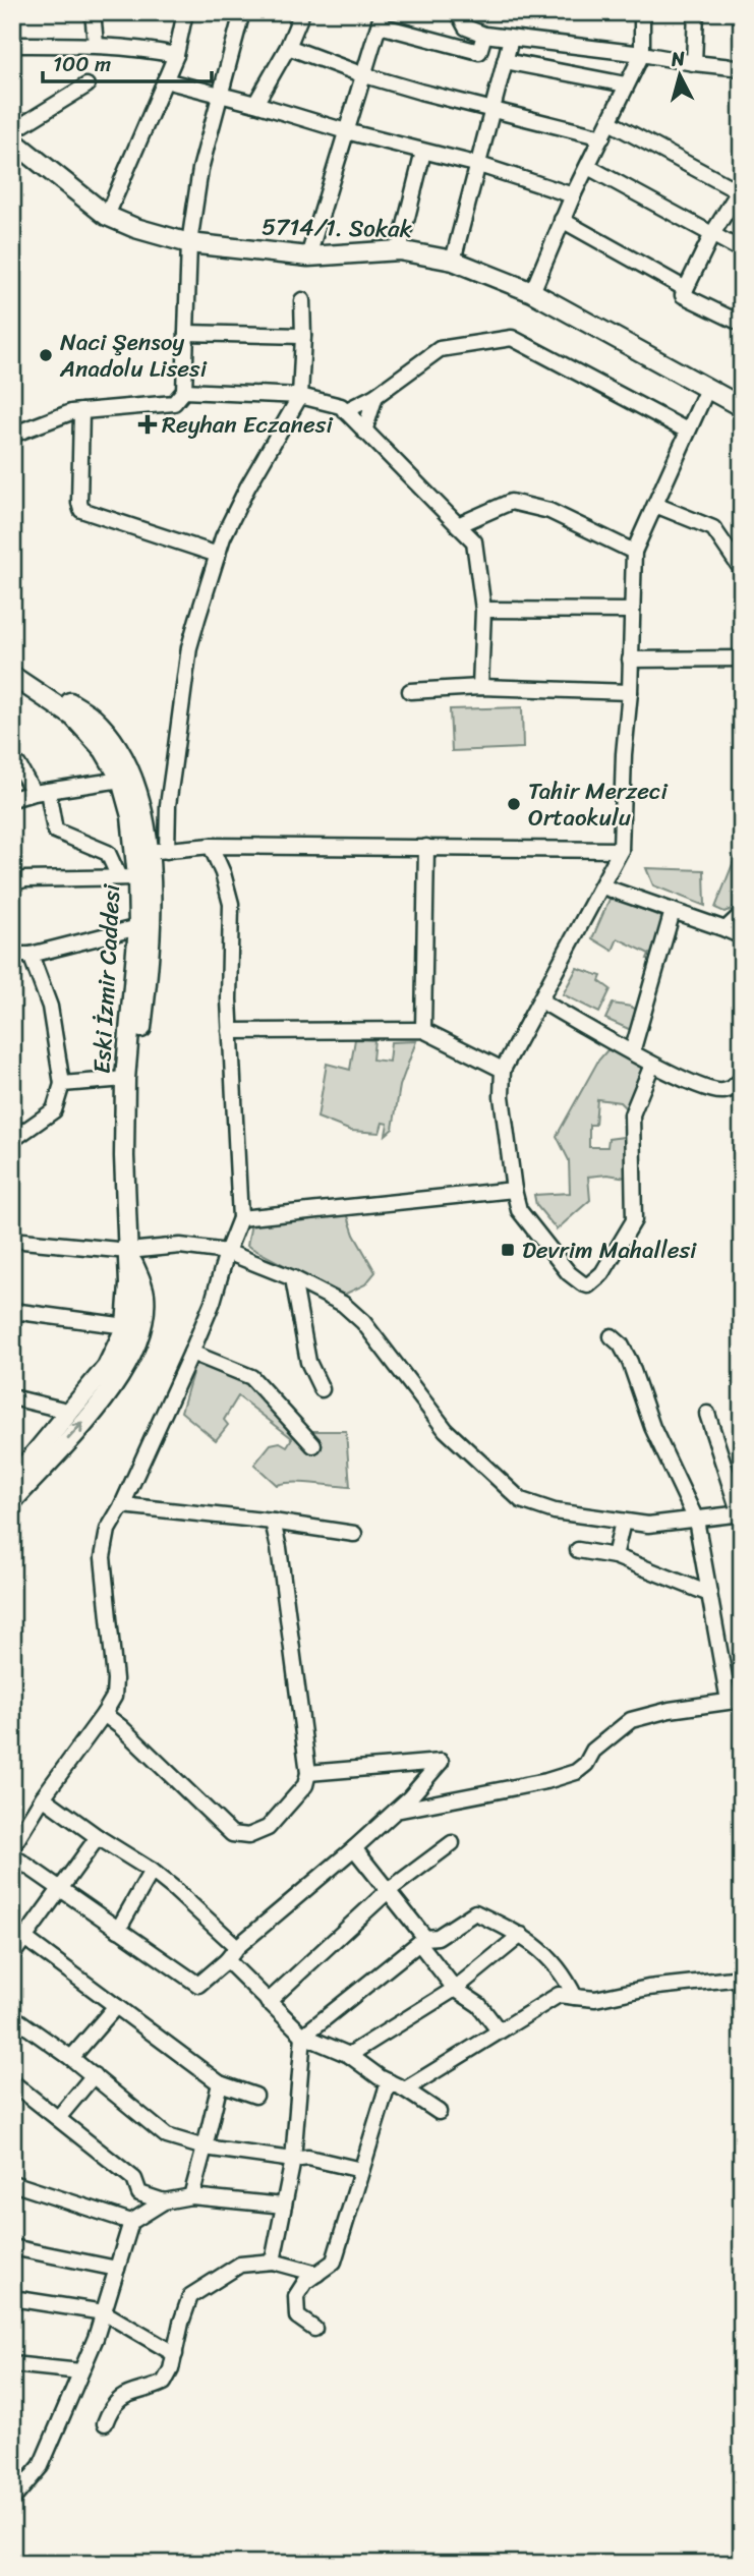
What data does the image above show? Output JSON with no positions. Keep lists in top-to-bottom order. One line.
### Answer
{"streets":{"main road":["5714/1. Sokak","Eski İzmir Caddesi"]},"places":{"other":["Naci Şensoy Anadolu Lisesi","Tahir Merzeci Ortaokulu"],"health":["Reyhan Eczanesi"],"transit":["Devrim Mahallesi"]},"scale_bar":"100 m","north":"top"}
